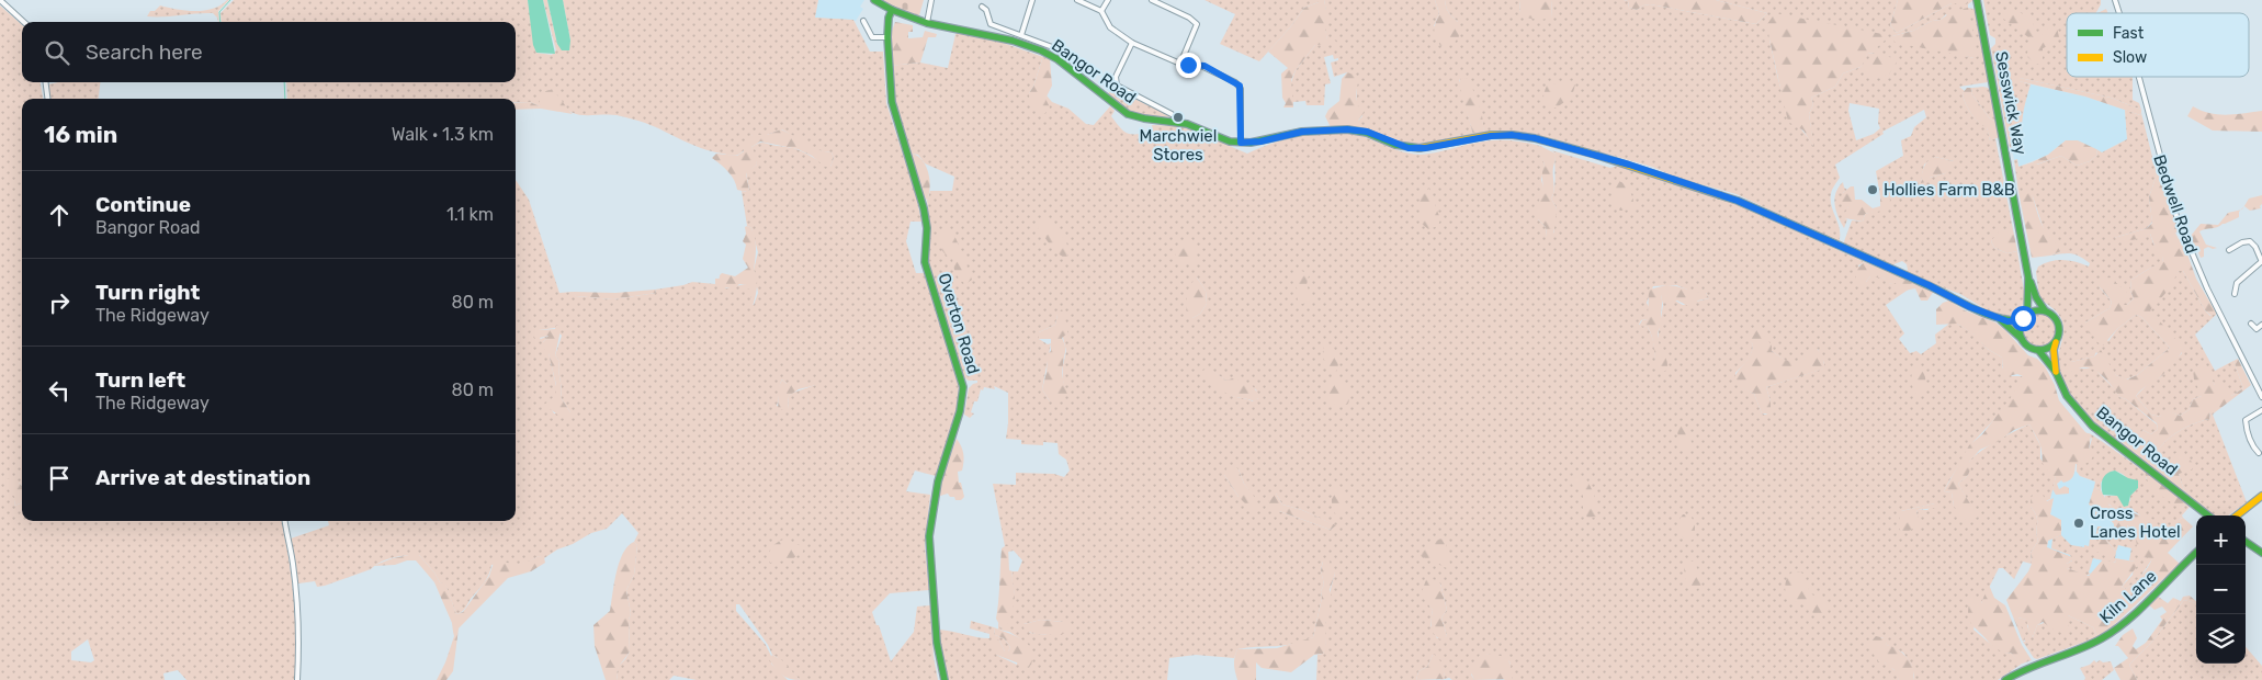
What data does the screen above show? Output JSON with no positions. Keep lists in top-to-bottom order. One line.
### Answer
{"streets":{"main road":["Bangor Road","Sesswick Way","Overton Road","Kiln Lane"],"street":["Bedwell Road"]},"crossings":[["Bangor Road","Sesswick Way"],["Bangor Road","Overton Road"]],"places":["Marchwiel Stores","Hollies Farm B&B","Cross Lanes Hotel"],"legend":["Fast","Slow"],"page":{"search":"Search here","heading":["16 min","Walk · 1.3 km"],"list":[["Continue","Bangor Road","1.1 km"],["Turn right","The Ridgeway","80 m"],["Turn left","The Ridgeway","80 m"],"Arrive at destination"],"map_buttons":["+","−"]}}
